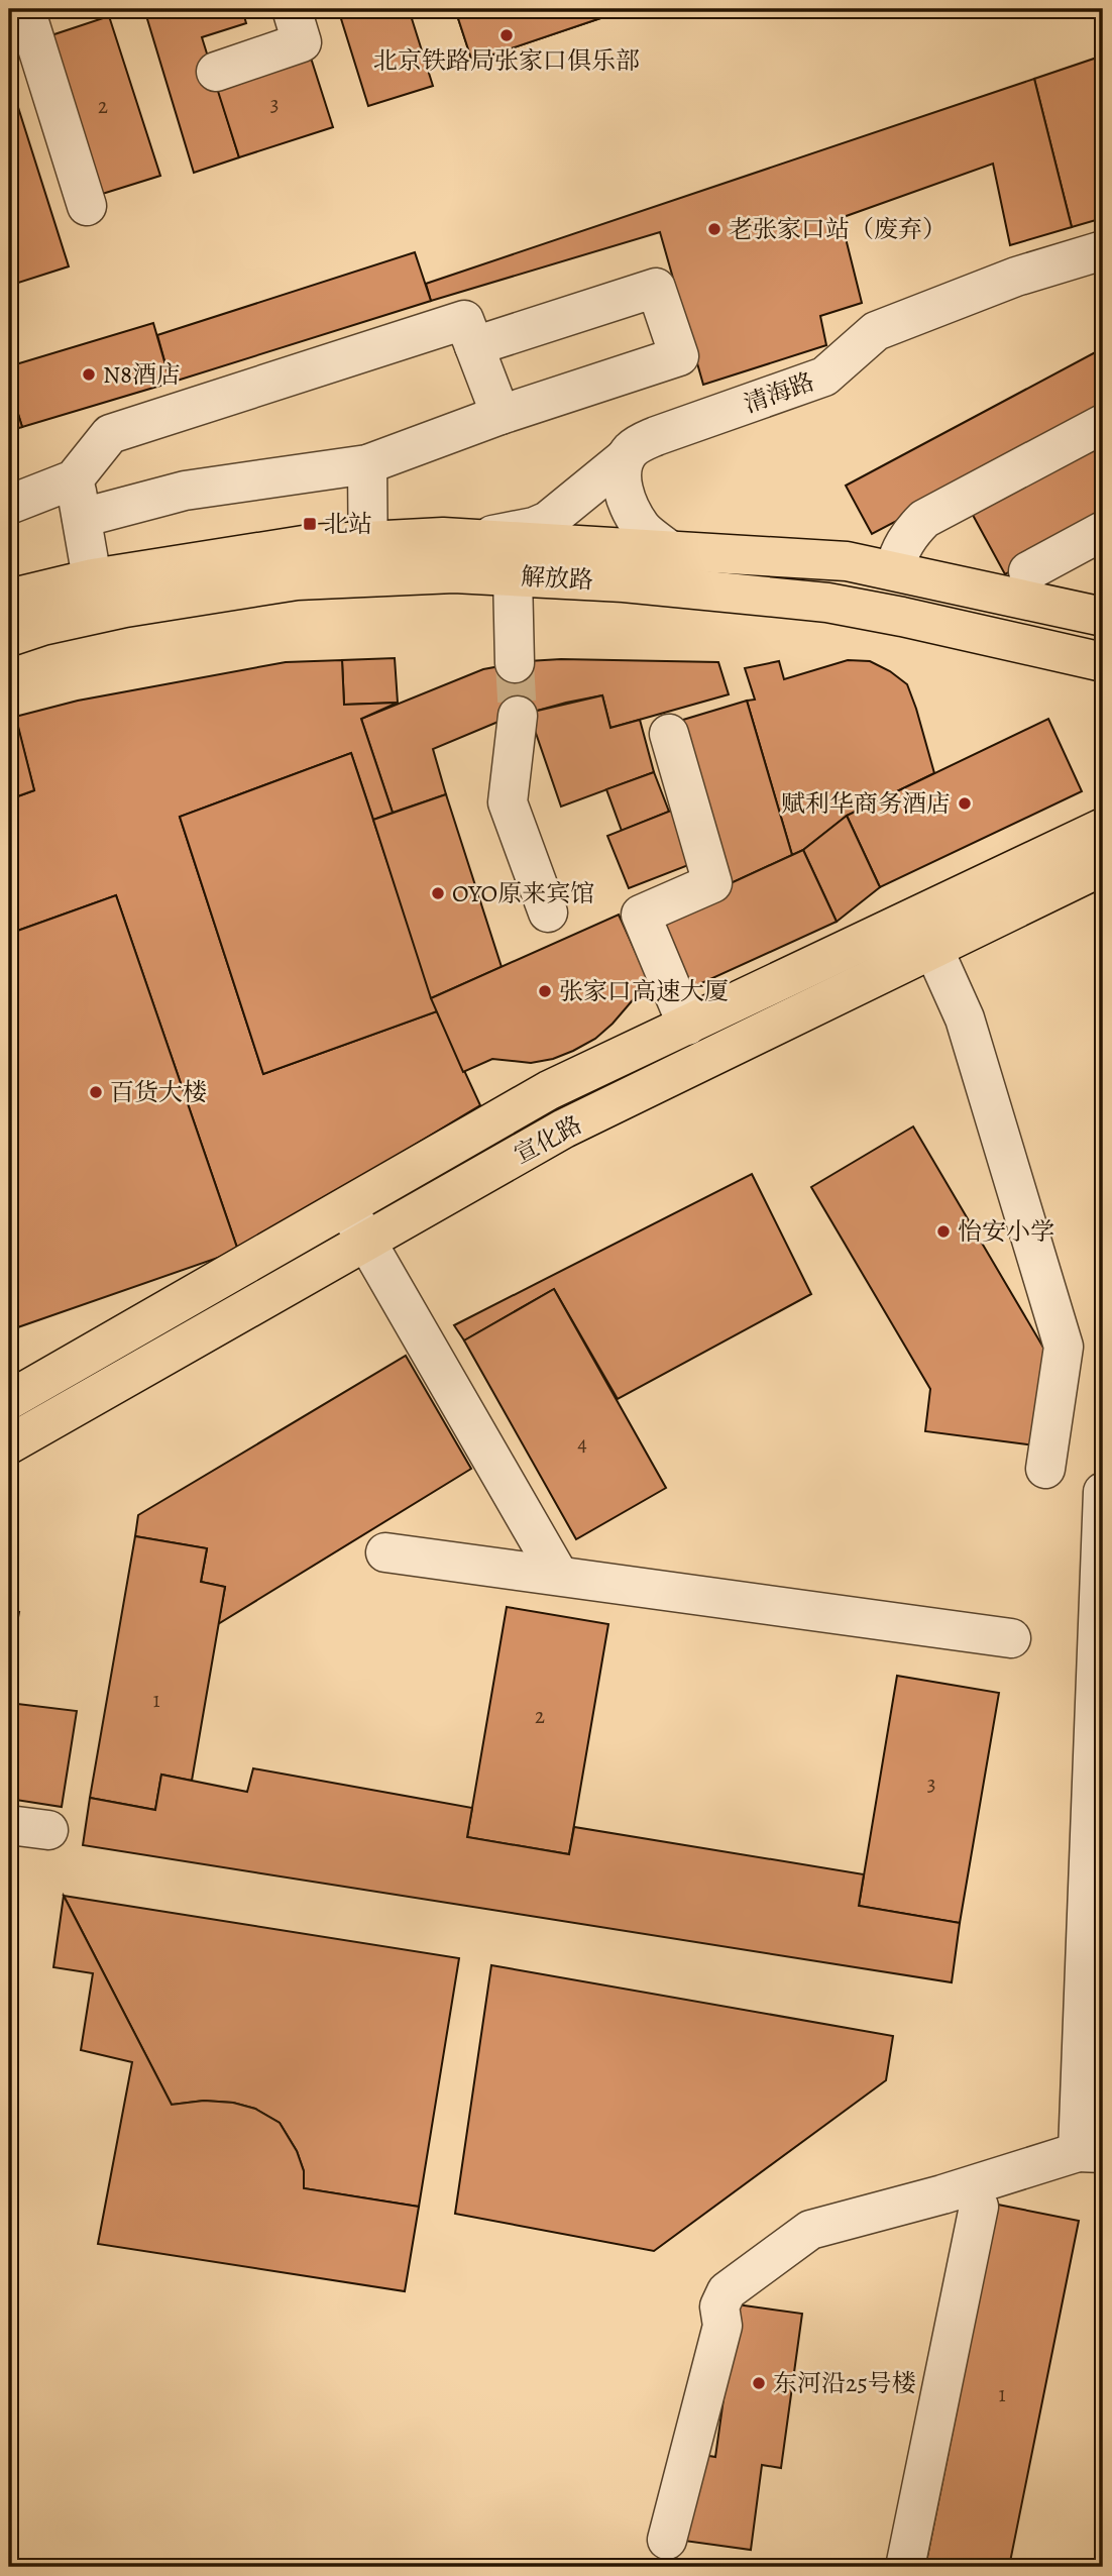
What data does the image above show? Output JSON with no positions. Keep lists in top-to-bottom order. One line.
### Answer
{"streets":{"main road":["解放路","宣化路"],"street":["清海路"]},"crossings":[["清海路","解放路"]],"places":{"other":["北京铁路局张家口俱乐部","老张家口站（废弃）","N8酒店","赋利华商务酒店","OYO原来宾馆","张家口高速大厦","百货大楼","怡安小学","东河沿25号楼"],"transit":["北站"]},"house_numbers":["3","2","4","1","2","3","1"]}
